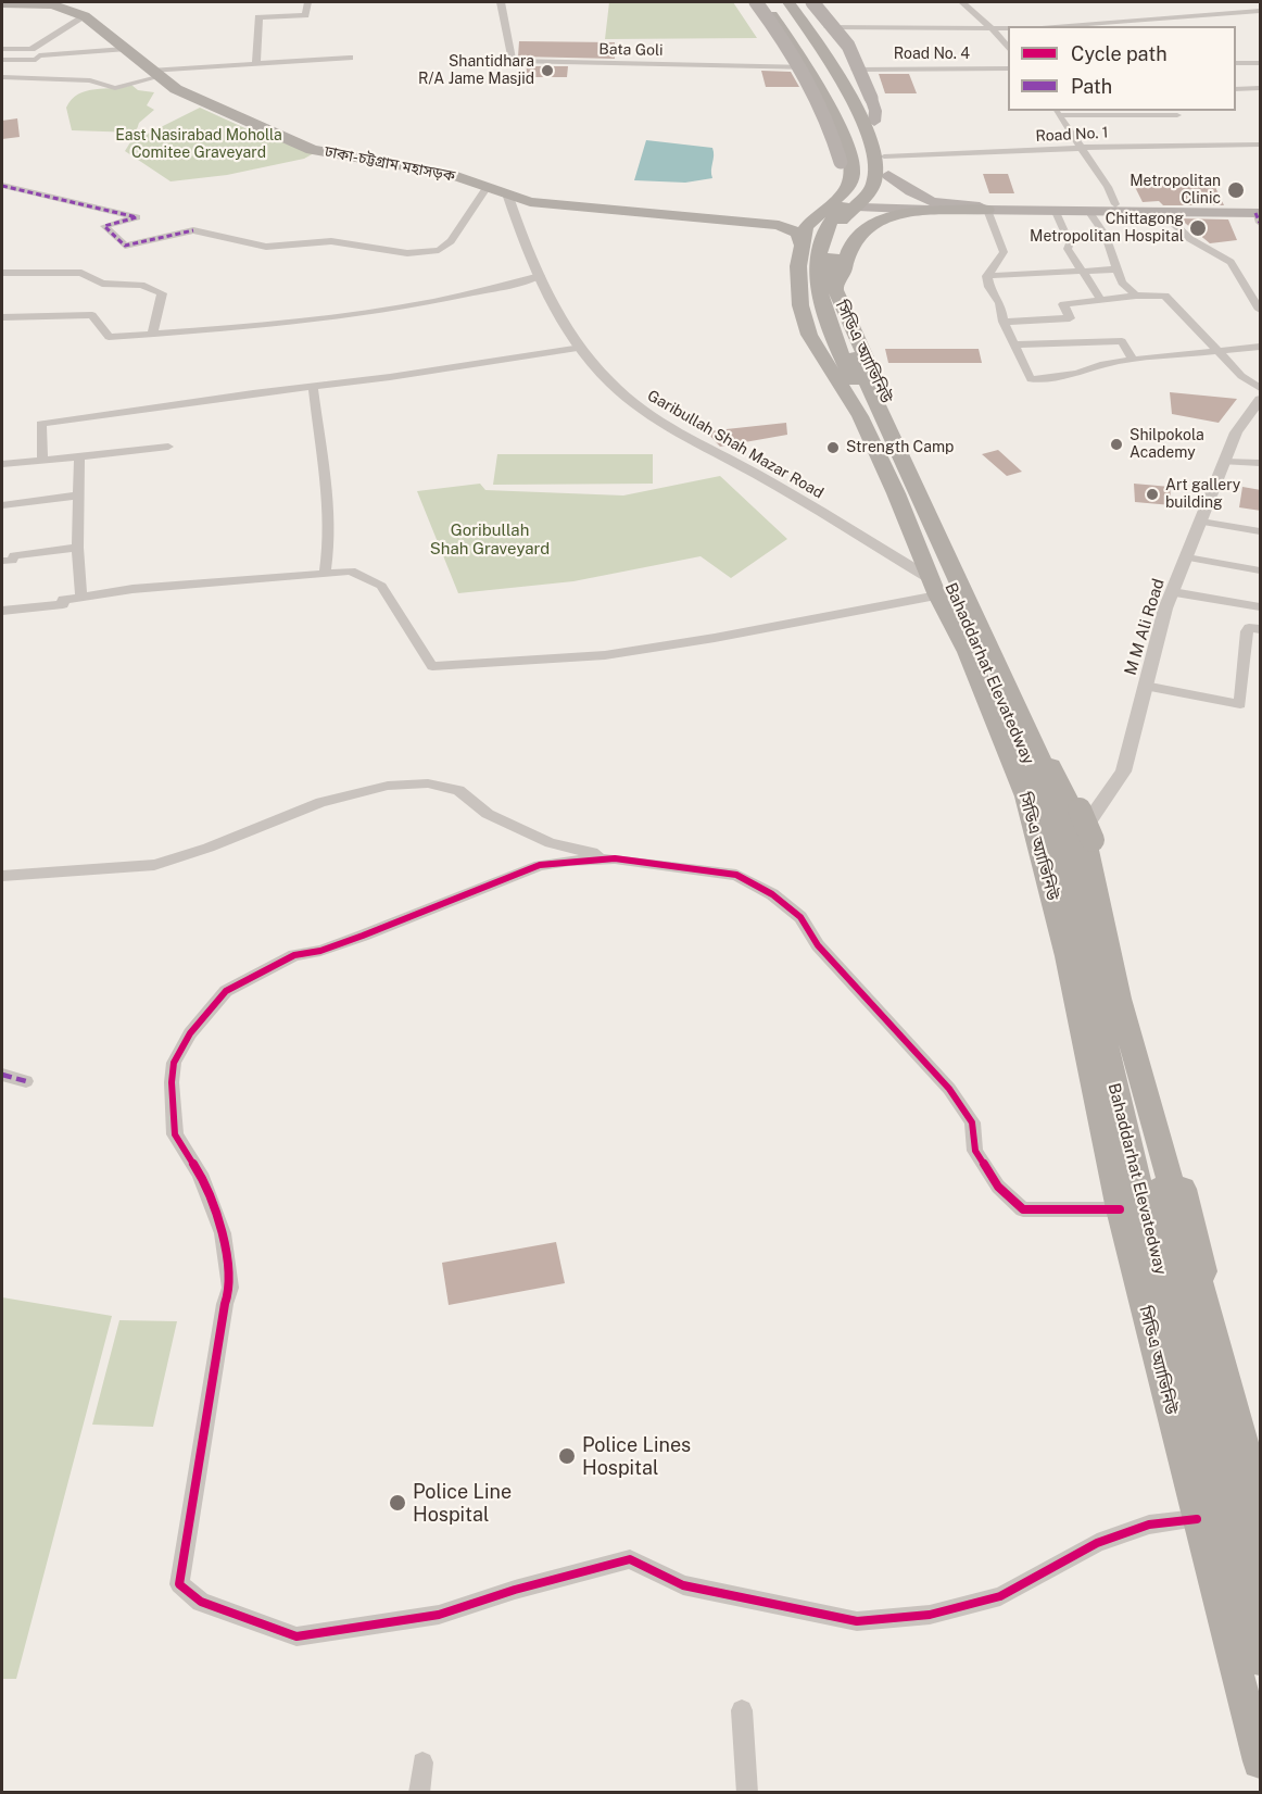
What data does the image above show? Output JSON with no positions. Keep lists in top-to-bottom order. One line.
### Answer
{"streets":{"highway":["ঢাকা-চট্টগ্রাম মহাসড়ক","সিডিএ অ্যাভিনিউ","Bahaddarhat Elevatedway"],"street":["Bata Goli","Road No. 4","Road No. 1","Garibullah Shah Mazar Road","M M Ali Road"]},"crossings":[["ঢাকা-চট্টগ্রাম মহাসড়ক","সিডিএ অ্যাভিনিউ"],["ঢাকা-চট্টগ্রাম মহাসড়ক","Garibullah Shah Mazar Road"],["সিডিএ অ্যাভিনিউ","Garibullah Shah Mazar Road"],["সিডিএ অ্যাভিনিউ","M M Ali Road"]],"parks":["East Nasirabad Moholla Comitee Graveyard","Goribullah Shah Graveyard"],"places":["Shantidhara R/A Jame Masjid","Metropolitan Clinic","Chittagong Metropolitan Hospital","Shilpokola Academy","Strength Camp","Art gallery building","Police Lines Hospital","Police Line Hospital"],"legend":["Cycle path","Path"]}
